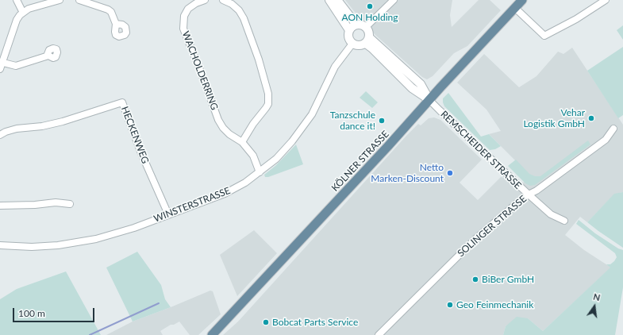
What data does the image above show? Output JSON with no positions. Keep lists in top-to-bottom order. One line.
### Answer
{"streets":{"main road":["KÖLNER STRASSE"],"street":["WACHOLDERRING","HECKENWEG","REMSCHEIDER STRASSE","WINSTERSTRASSE","SOLINGER STRASSE"]},"crossings":[["WACHOLDERRING","WINSTERSTRASSE"],["HECKENWEG","WINSTERSTRASSE"],["REMSCHEIDER STRASSE","KÖLNER STRASSE"],["REMSCHEIDER STRASSE","SOLINGER STRASSE"]],"places":["AON Holding","Vehar Logistik GmbH","Tanzschule dance it!","Netto Marken-Discount","BiBer GmbH","Geo Feinmechanik","Bobcat Parts Service"],"scale_bar":"100 m","north":"top"}
